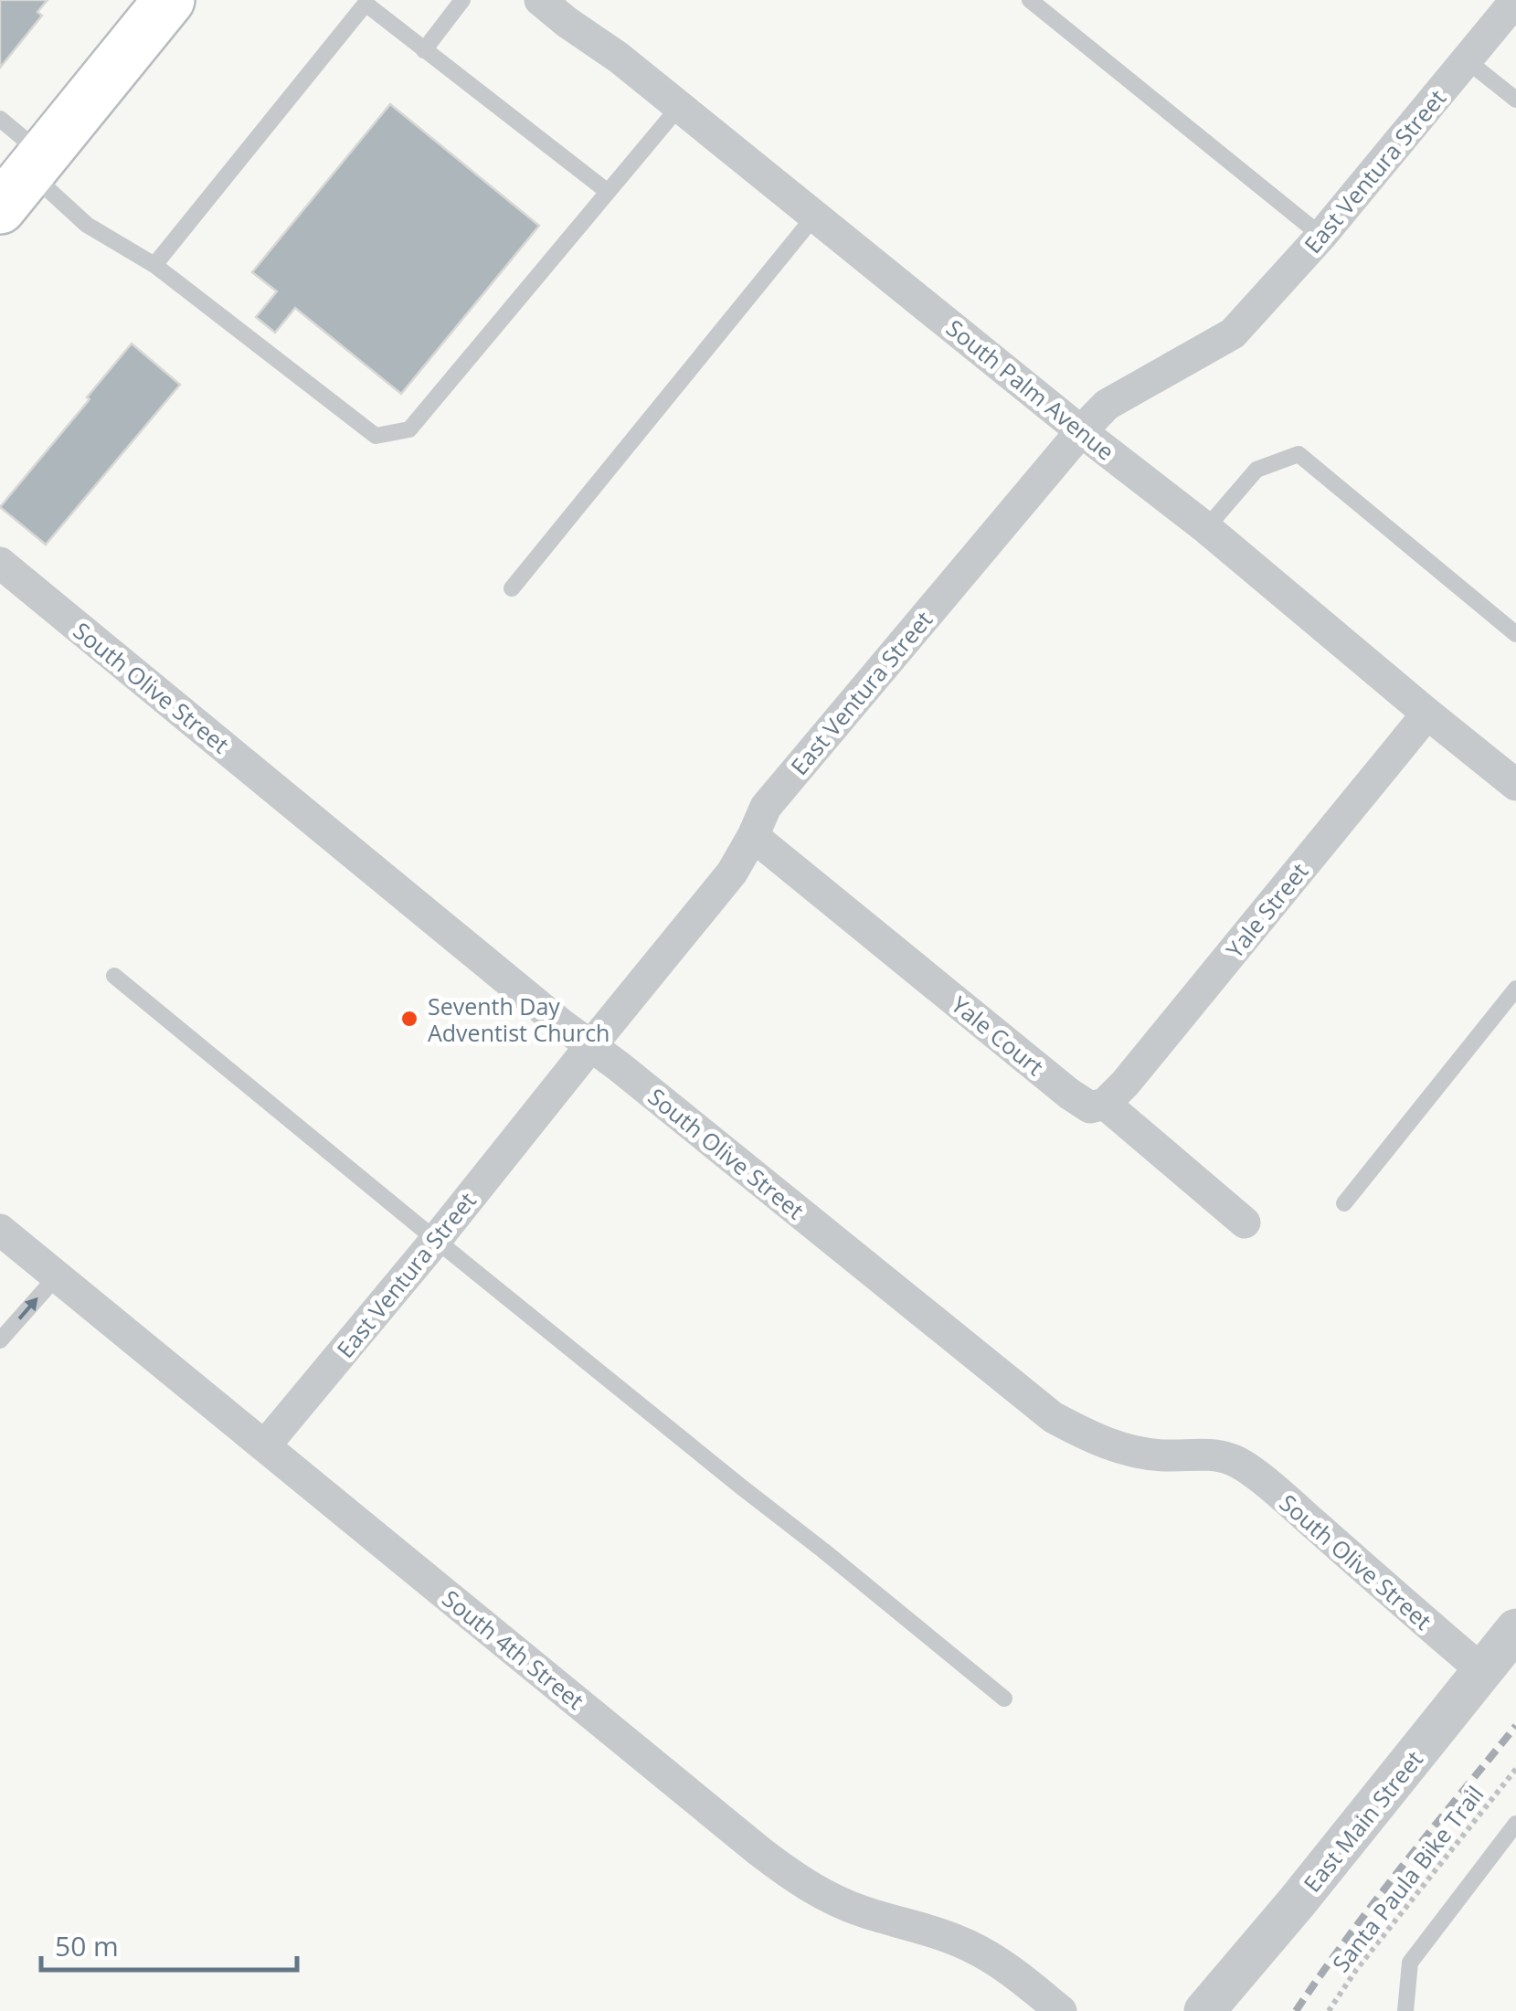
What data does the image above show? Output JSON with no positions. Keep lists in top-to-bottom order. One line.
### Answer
{"streets":{"street":["East Ventura Street","South Palm Avenue","South Olive Street","Yale Street","Yale Court","South 4th Street","East Main Street"],"path":["Santa Paula Bike Trail"]},"crossings":[["East Ventura Street","South Palm Avenue"],["East Ventura Street","South Olive Street"],["East Ventura Street","Yale Court"],["East Ventura Street","South 4th Street"],["South Palm Avenue","Yale Street"],["South Olive Street","East Main Street"],["Yale Street","Yale Court"]],"places":["Seventh Day Adventist Church"],"scale_bar":"50 m"}
